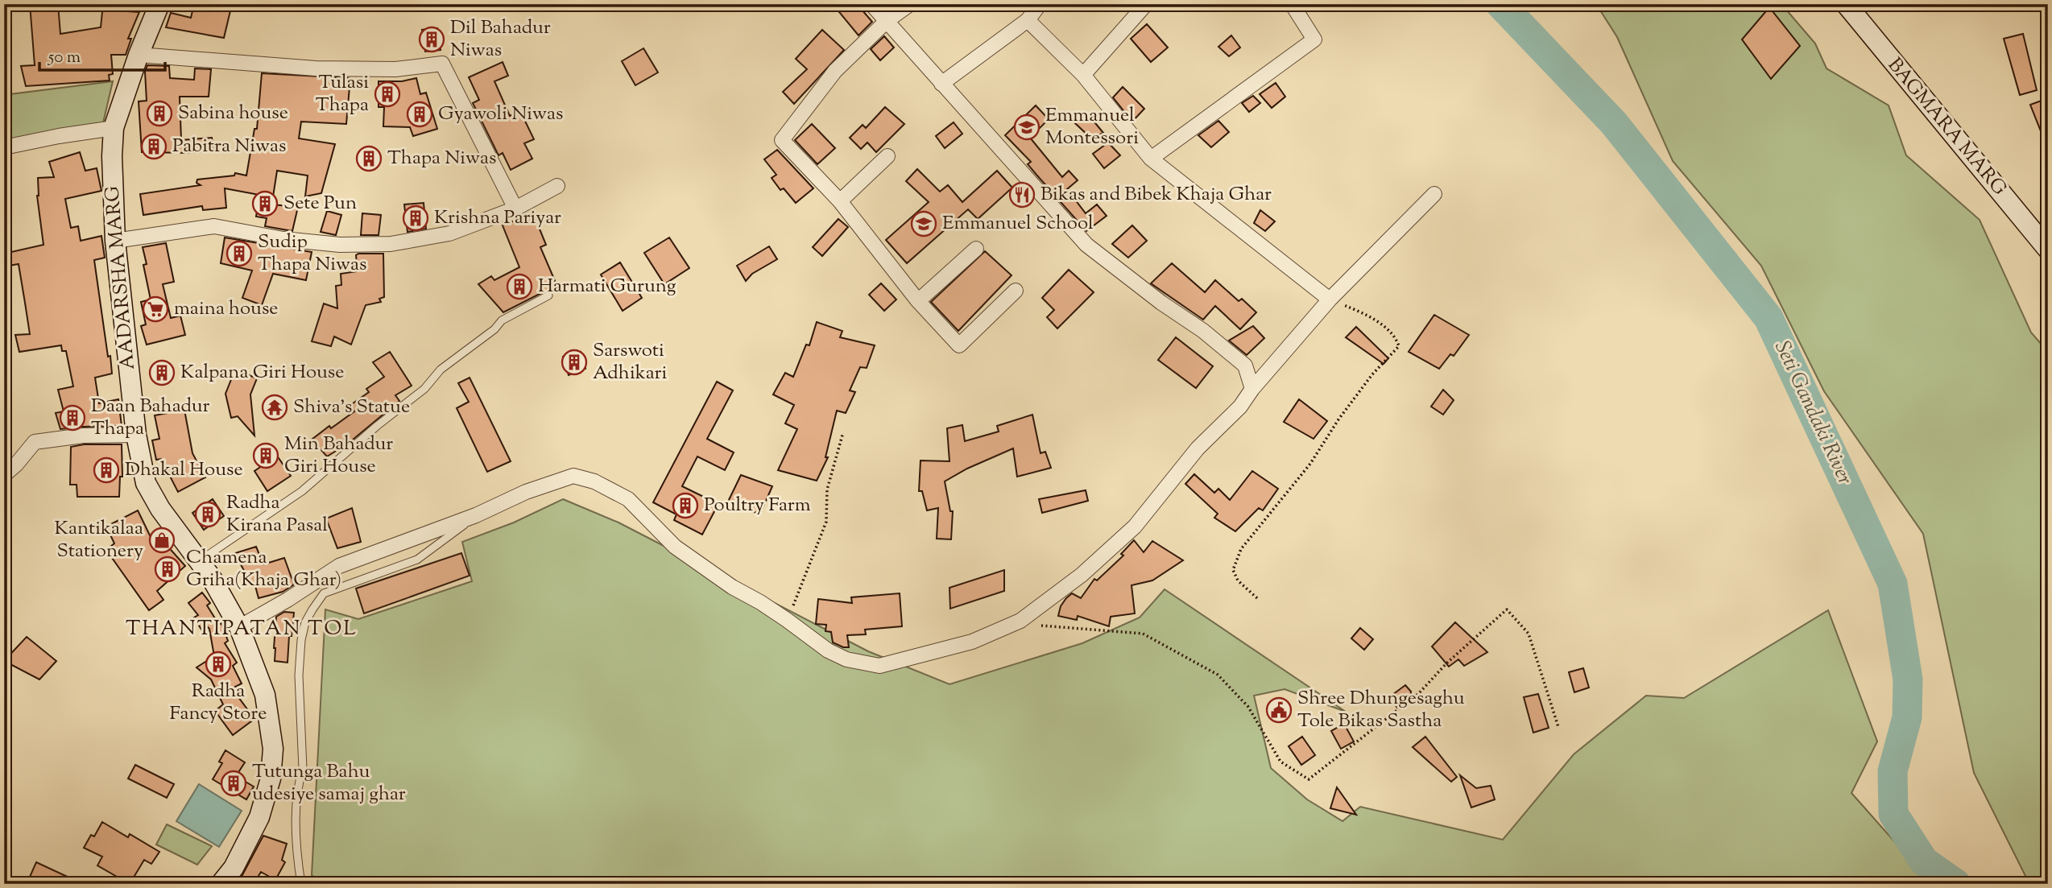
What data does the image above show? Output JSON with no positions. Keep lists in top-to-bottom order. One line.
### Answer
{"streets":{"main road":["BAGMARA MARG","AADARSHA MARG"]},"districts":["THANTIPATAN TOL"],"water":["Seti Gandaki River"],"places":{"building":["Dil Bahadur Niwas","Tulasi Thapa","Sabina house","Gyawoli Niwas","Pabitra Niwas","Thapa Niwas","Sete Pun","Krishna Pariyar","Sudip Thapa Niwas","Harmati Gurung","Sarswoti Adhikari","Kalpana Giri House","Daan Bahadur Thapa","Min Bahadur Giri House","Dhakal House","Poultry Farm","Radha Kirana Pasal","Chamena Griha(Khaja Ghar)","Radha Fancy Store","Tutunga Bahu udesiye samaj ghar"],"school or university":["Emmanuel Montessori","Emmanuel School"],"restaurant":["Bikas and Bibek Khaja Ghar"],"supermarket":["maina house"],"temple":["Shiva's Statue"],"shop":["Kantikalaa Stationery"],"public building":["Shree Dhungesaghu Tole Bikas Sastha"]},"scale_bar":"50 m"}
